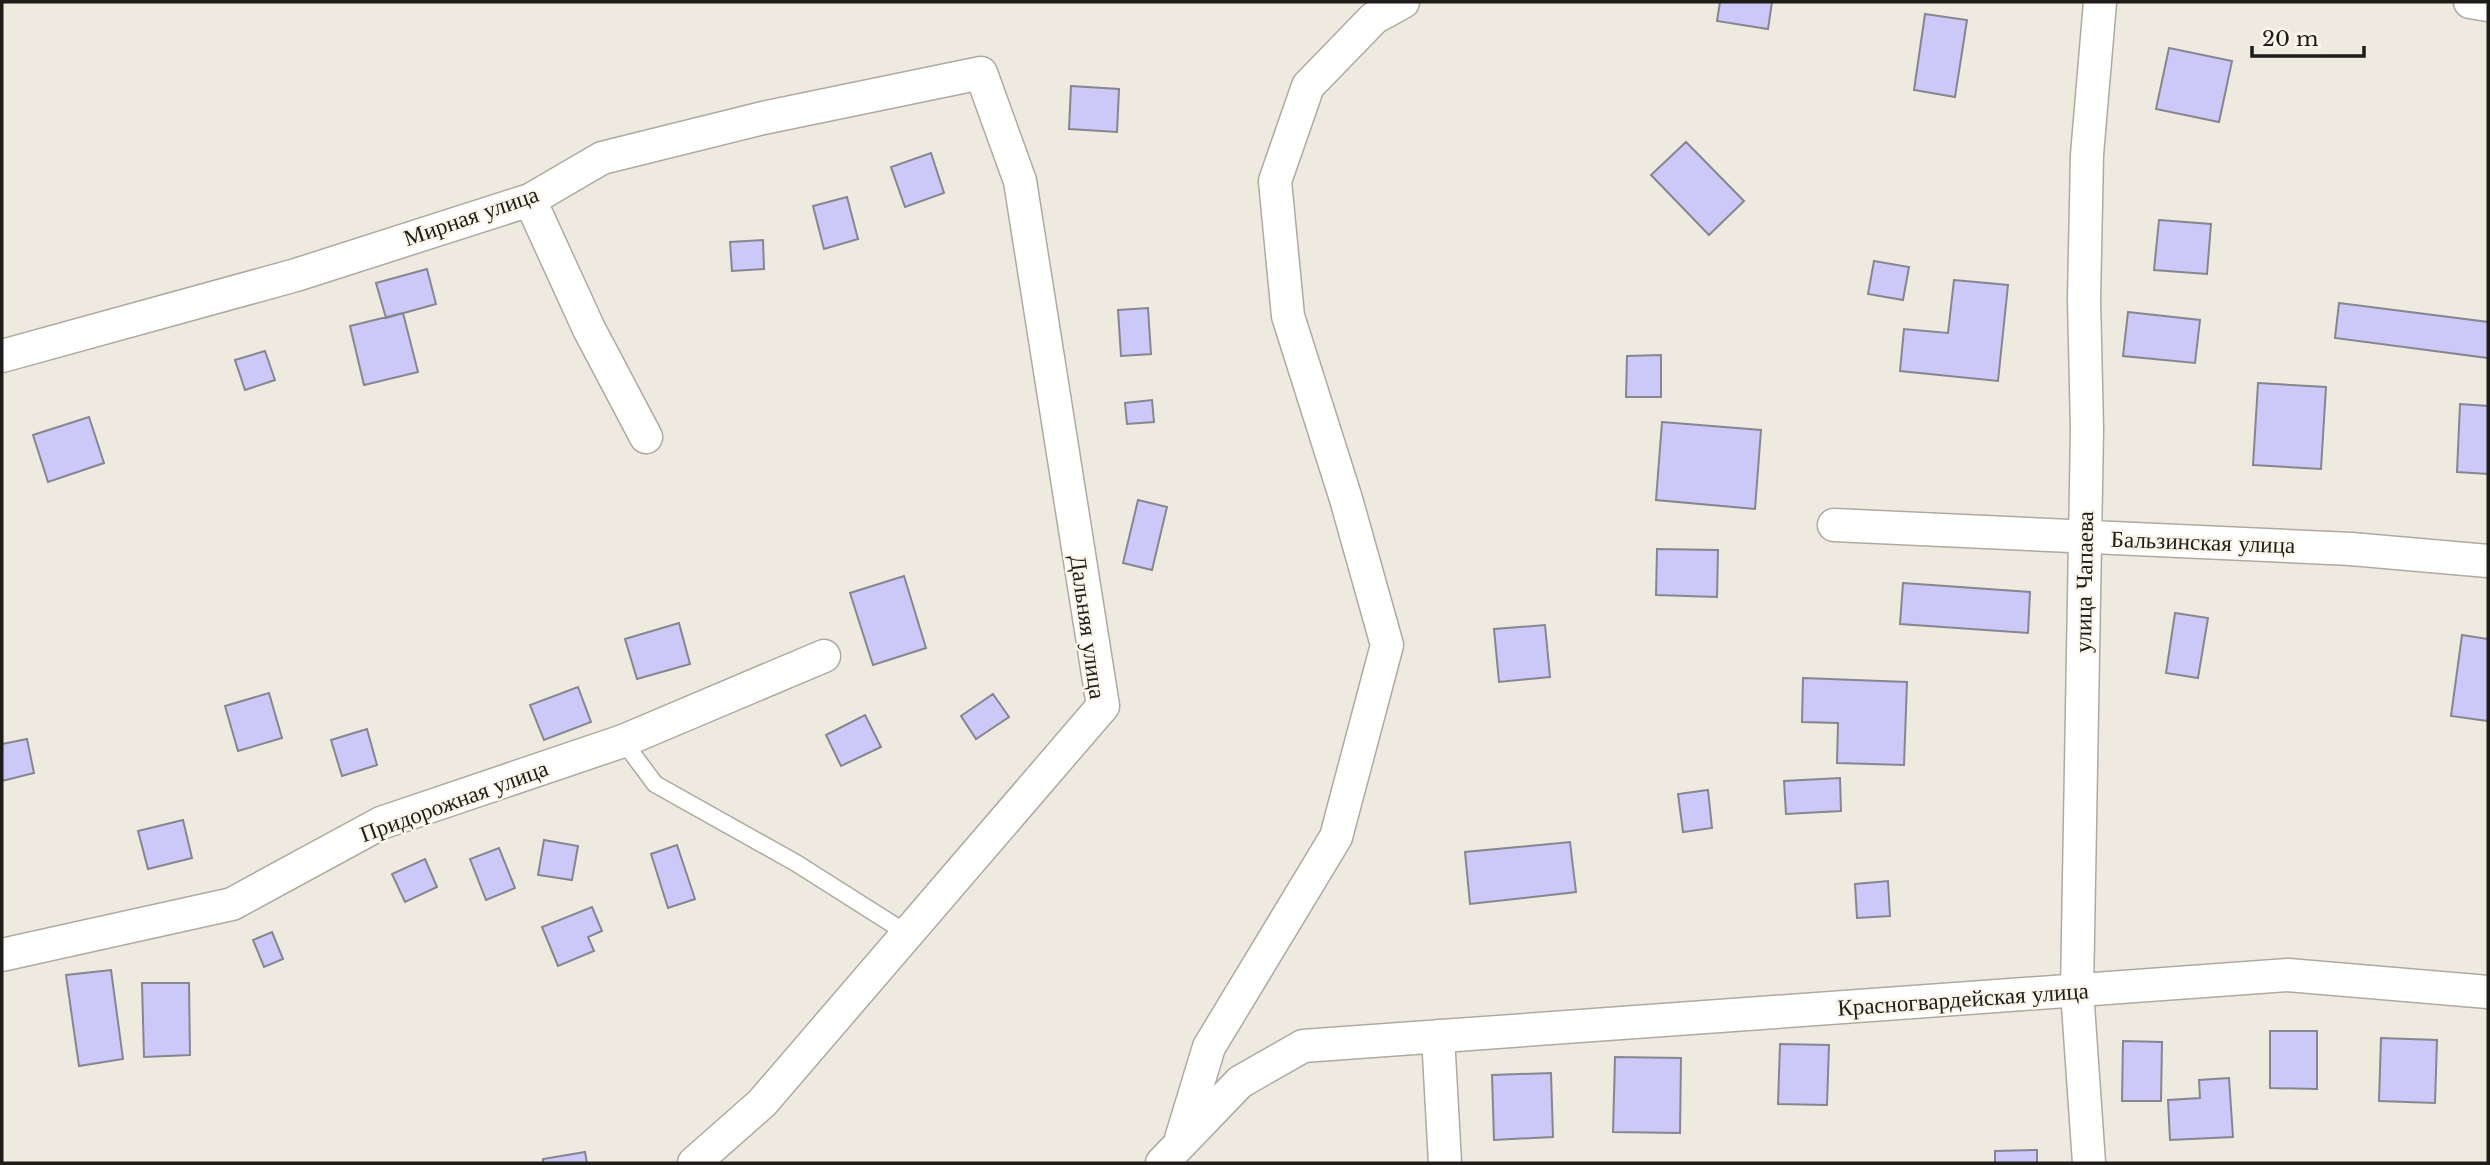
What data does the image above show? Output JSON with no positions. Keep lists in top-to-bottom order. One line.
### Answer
{"streets":{"street":["Мирная улица","Бальзинская улица","улица Чапаева","Дальняя улица","Придорожная улица","Красногвардейская улица"]},"crossings":[["Мирная улица","Дальняя улица"],["Бальзинская улица","улица Чапаева"],["улица Чапаева","Красногвардейская улица"]],"scale_bar":"20 m"}
